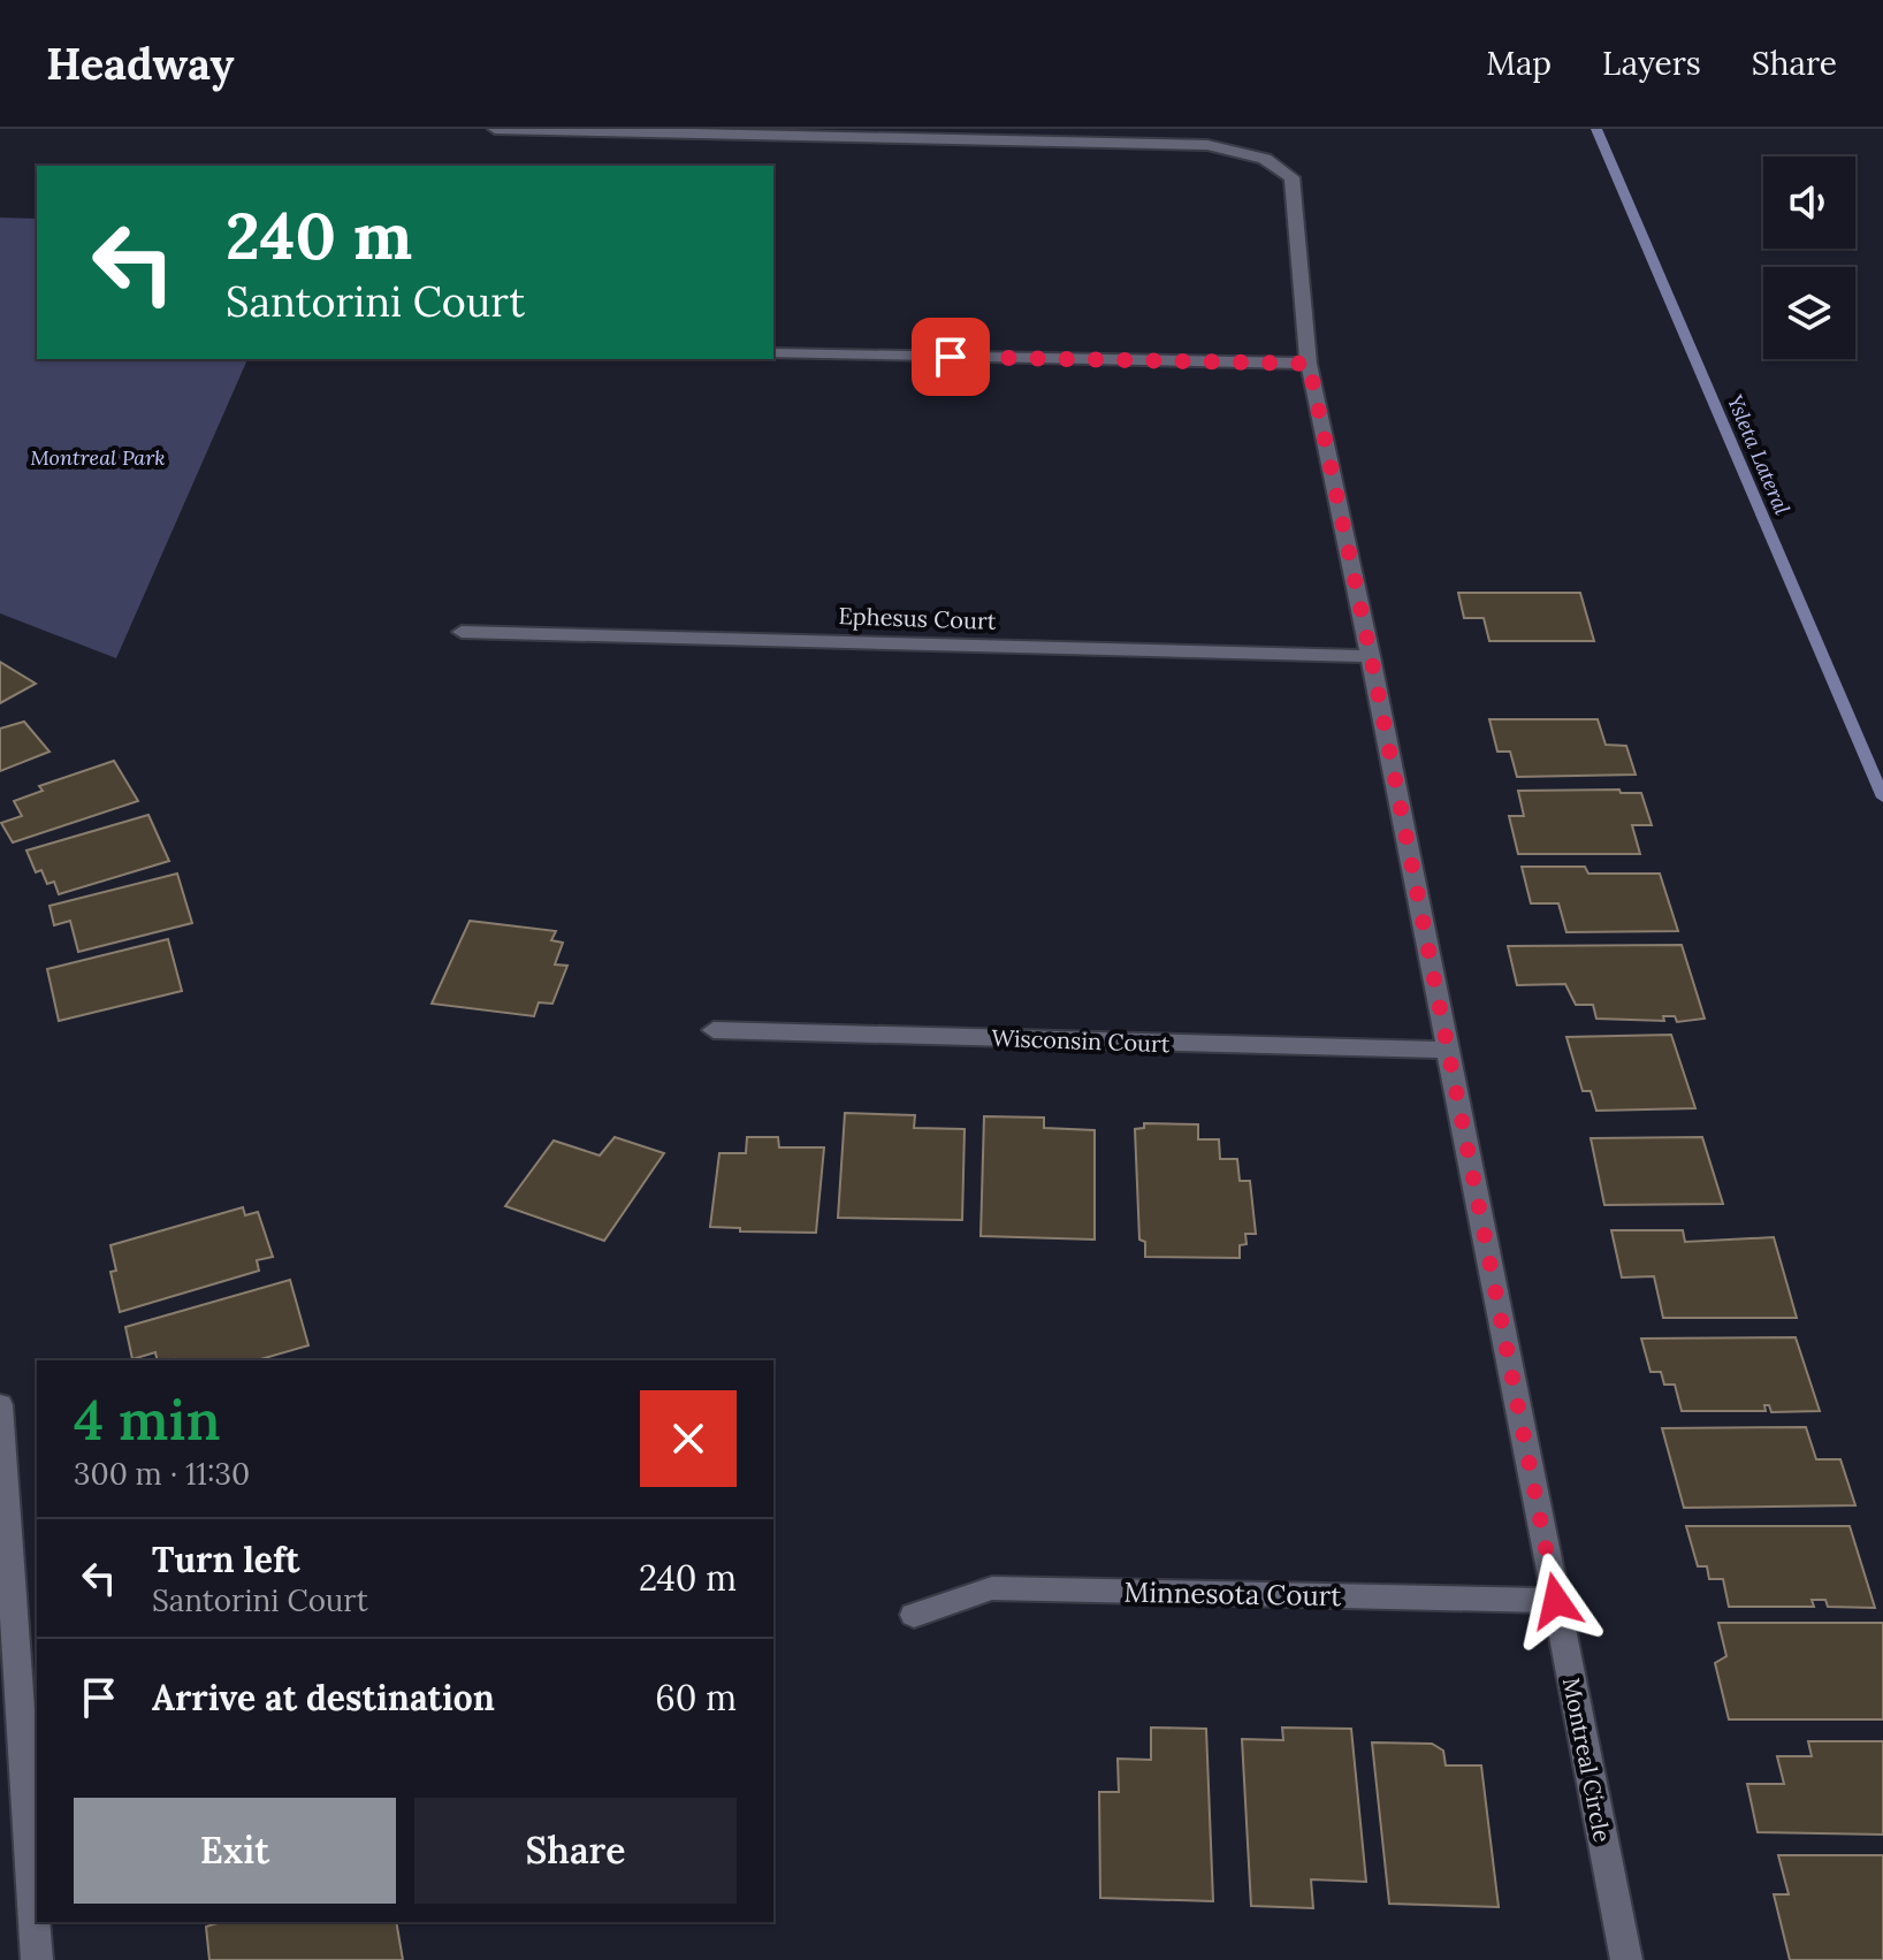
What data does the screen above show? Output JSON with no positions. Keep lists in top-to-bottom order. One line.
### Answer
{"streets":{"street":["Ephesus Court","Wisconsin Court","Minnesota Court","Montreal Circle"]},"crossings":[["Ephesus Court","Montreal Circle"],["Wisconsin Court","Montreal Circle"],["Minnesota Court","Montreal Circle"]],"water":["Ysleta Lateral"],"parks":["Montreal Park"],"page":{"header":"Headway","nav":["Map","Layers","Share"],"turn":["240 m","Santorini Court"],"heading":["4 min","300 m · 11:30"],"list":[{"name":"Turn left","note":"Santorini Court","value":"240 m"},{"name":"Arrive at destination","value":"60 m"}],"buttons":["Exit","Share"]}}
